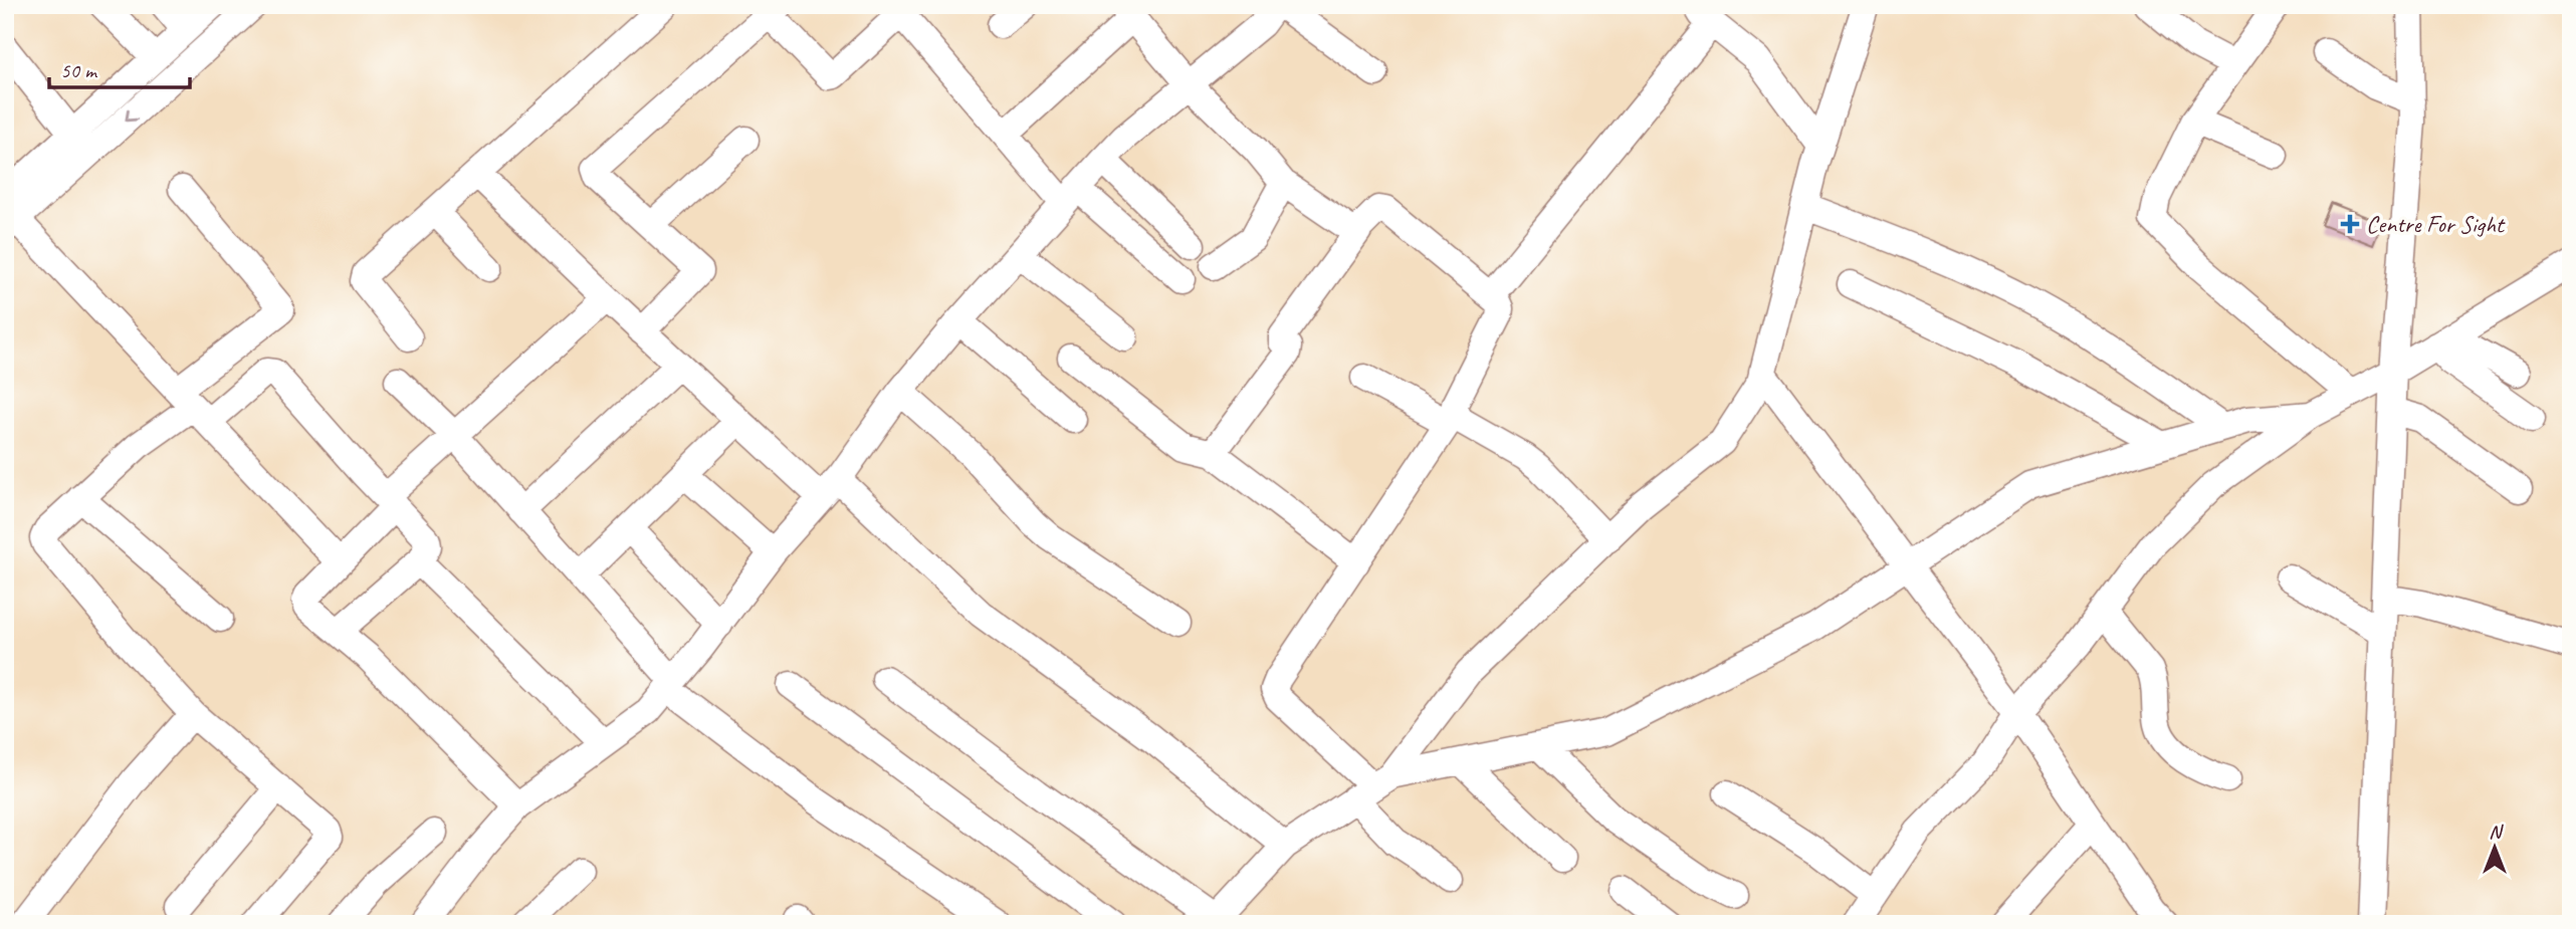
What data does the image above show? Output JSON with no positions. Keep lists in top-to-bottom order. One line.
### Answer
{"places":{"health":["Centre For Sight"]},"scale_bar":"50 m","north":"top"}
